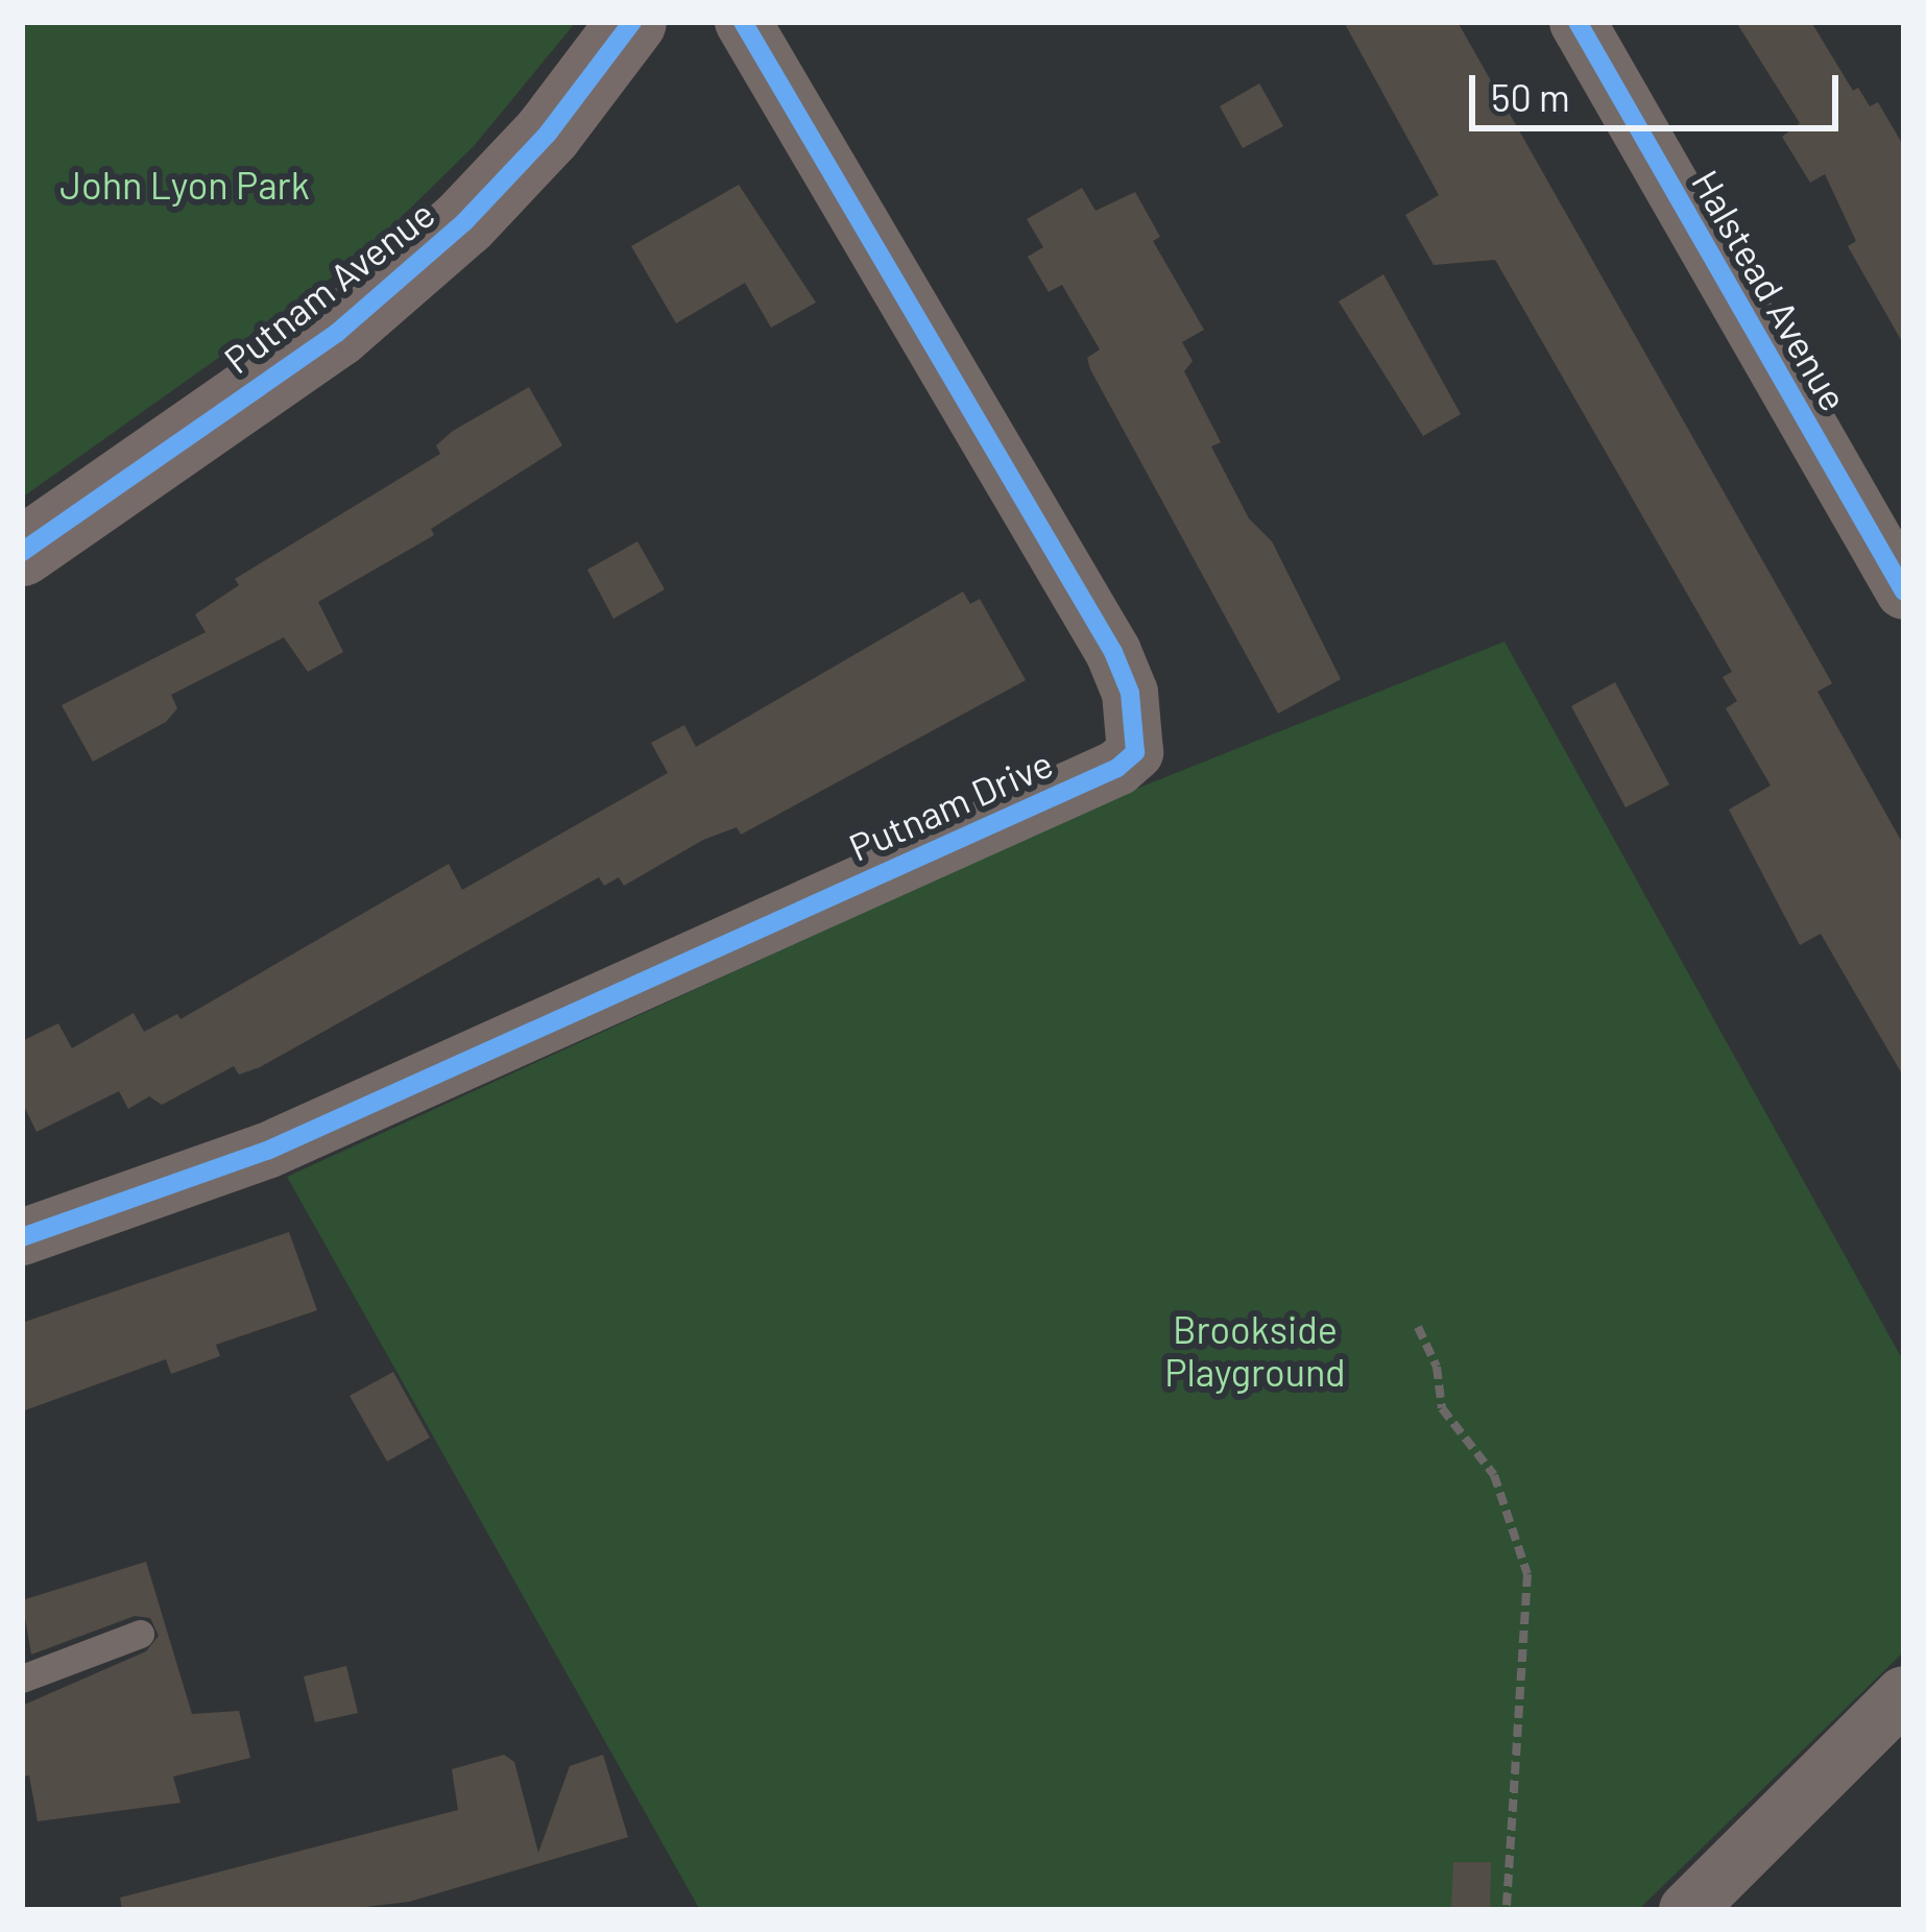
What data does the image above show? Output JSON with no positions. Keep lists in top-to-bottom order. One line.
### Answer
{"streets":{"street":["Putnam Avenue","Halstead Avenue","Putnam Drive"]},"parks":["John Lyon Park","Brookside Playground"],"scale_bar":"50 m"}
